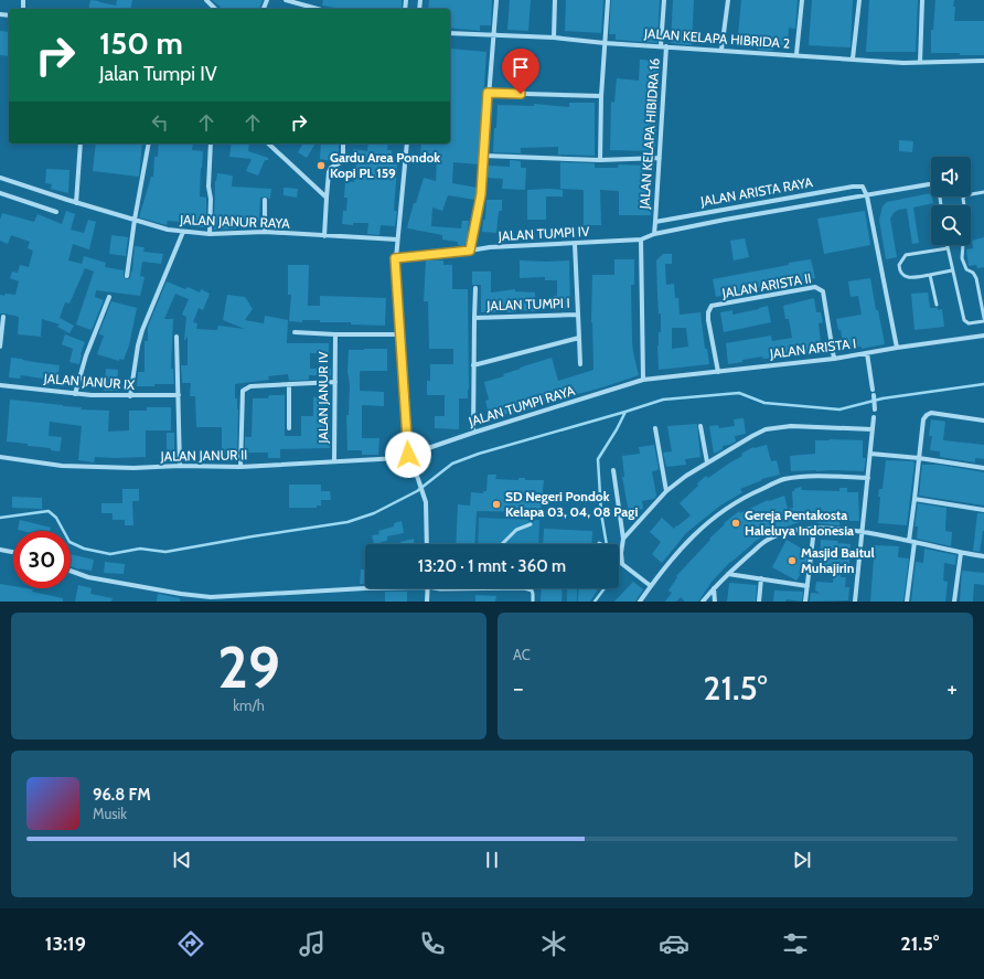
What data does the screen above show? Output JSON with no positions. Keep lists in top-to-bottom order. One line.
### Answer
{"streets":{"street":["JALAN KELAPA HIBRIDA 2","JALAN KELAPA HIBIDRA 16","JALAN ARISTA RAYA","JALAN JANUR RAYA","JALAN TUMPI IV","JALAN ARISTA II","JALAN TUMPI I","JALAN ARISTA I","JALAN JANUR IX","JALAN JANUR IV","JALAN TUMPI RAYA","JALAN JANUR II"]},"crossings":[["JALAN KELAPA HIBRIDA 2","JALAN KELAPA HIBIDRA 16"],["JALAN KELAPA HIBIDRA 16","JALAN ARISTA RAYA"],["JALAN ARISTA RAYA","JALAN TUMPI IV"],["JALAN TUMPI IV","JALAN TUMPI I"],["JALAN ARISTA II","JALAN ARISTA I"],["JALAN TUMPI I","JALAN TUMPI RAYA"],["JALAN ARISTA I","JALAN TUMPI RAYA"],["JALAN JANUR IV","JALAN JANUR II"],["JALAN TUMPI RAYA","JALAN JANUR II"]],"places":["Gardu Area Pondok Kopi PL 159","SD Negeri Pondok Kelapa 03, 04, 08 Pagi","Gereja Pentakosta Haleluya Indonesia","Masjid Baitul Muhajirin"],"page":{"turn":["150 m","Jalan Tumpi IV"],"limit":"30","trip":"13:20 · 1 mnt · 360 m","tile":[["29","km/h"],"AC"],"heat":["−","21.5°","+"],"song":["96.8 FM","Musik"],"tabs":["13:19","21.5°"]}}
